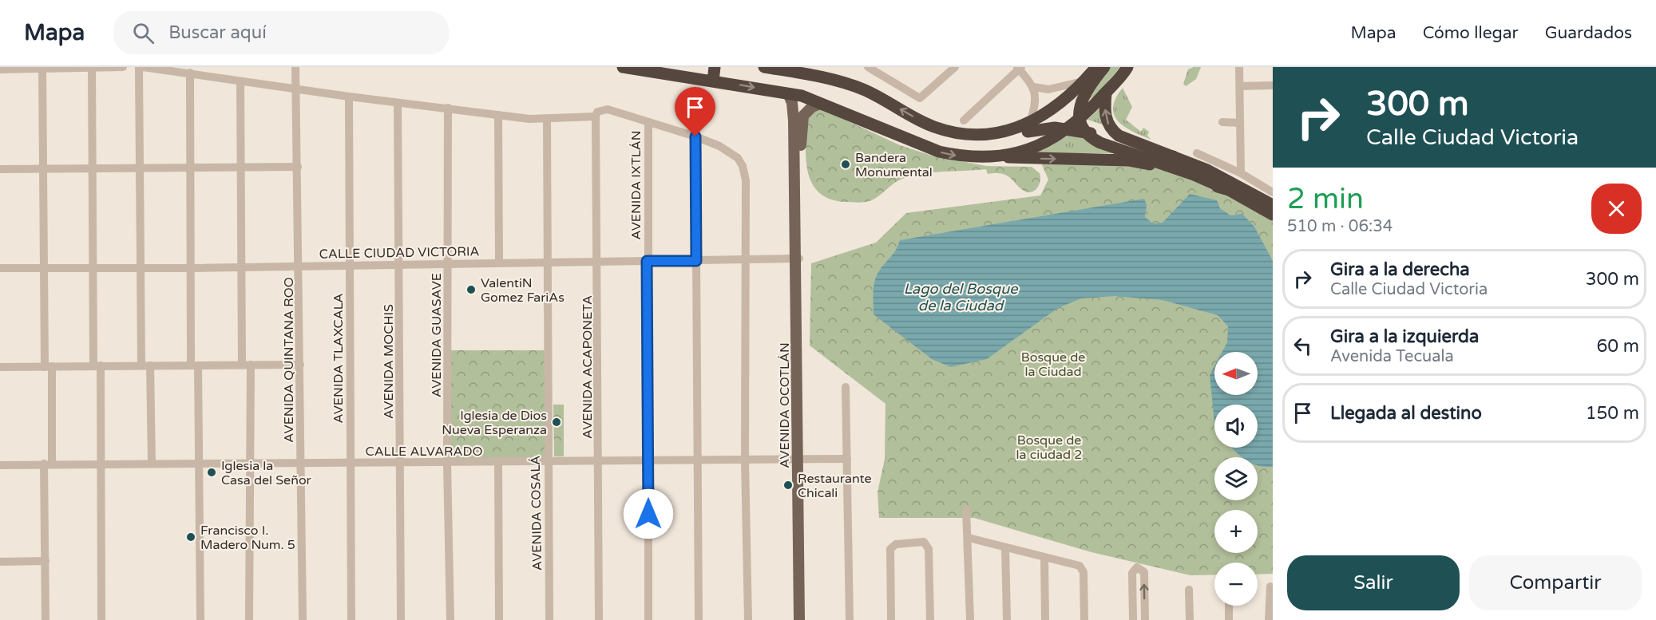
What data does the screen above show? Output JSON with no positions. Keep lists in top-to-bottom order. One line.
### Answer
{"streets":{"main road":["AVENIDA OCOTLÁN"],"street":["AVENIDA IXTLÁN","CALLE CIUDAD VICTORIA","AVENIDA GUASAVE","AVENIDA TLAXCALA","AVENIDA QUINTANA ROO","AVENIDA MOCHIS","AVENIDA ACAPONETA","CALLE ALVARADO","AVENIDA COSALÁ"]},"crossings":[["AVENIDA IXTLÁN","CALLE CIUDAD VICTORIA"],["AVENIDA IXTLÁN","CALLE ALVARADO"],["CALLE CIUDAD VICTORIA","AVENIDA GUASAVE"],["CALLE CIUDAD VICTORIA","AVENIDA TLAXCALA"],["CALLE CIUDAD VICTORIA","AVENIDA QUINTANA ROO"],["CALLE CIUDAD VICTORIA","AVENIDA MOCHIS"],["CALLE CIUDAD VICTORIA","AVENIDA ACAPONETA"],["CALLE CIUDAD VICTORIA","AVENIDA OCOTLÁN"],["CALLE CIUDAD VICTORIA","AVENIDA COSALÁ"],["AVENIDA GUASAVE","CALLE ALVARADO"],["AVENIDA TLAXCALA","CALLE ALVARADO"],["AVENIDA QUINTANA ROO","CALLE ALVARADO"],["AVENIDA MOCHIS","CALLE ALVARADO"],["AVENIDA ACAPONETA","CALLE ALVARADO"],["AVENIDA OCOTLÁN","CALLE ALVARADO"],["CALLE ALVARADO","AVENIDA COSALÁ"]],"water":["Lago del Bosque de la Ciudad"],"parks":["Bosque de la Ciudad","Bosque de la ciudad 2"],"places":["Bandera Monumental","ValentiN Gomez FariAs","Iglesia de Dios Nueva Esperanza","Iglesia la Casa del Señor","Restaurante Chicali","Francisco I. Madero Num. 5"],"north":"left","page":{"header":"Mapa","search":"Buscar aquí","nav":["Mapa","Cómo llegar","Guardados"],"turn":["300 m","Calle Ciudad Victoria"],"heading":["2 min","510 m · 06:34"],"list":[{"name":"Gira a la derecha","note":"Calle Ciudad Victoria","value":"300 m"},{"name":"Gira a la izquierda","note":"Avenida Tecuala","value":"60 m"},{"name":"Llegada al destino","value":"150 m"}],"map_buttons":["+","−"],"buttons":["Salir","Compartir"]}}
